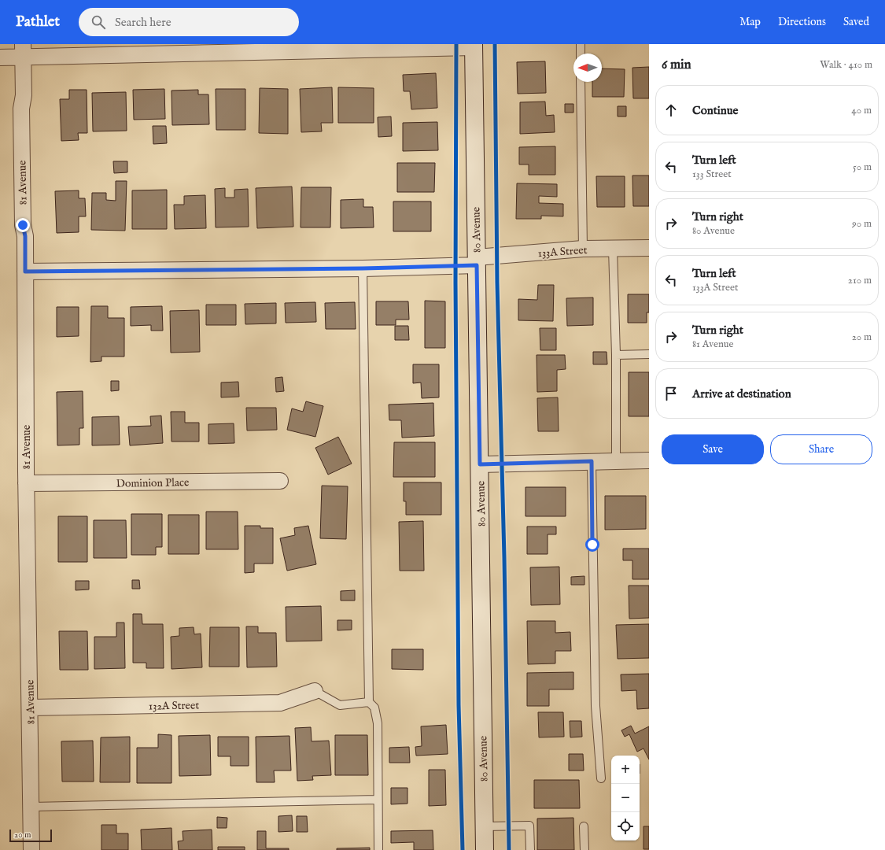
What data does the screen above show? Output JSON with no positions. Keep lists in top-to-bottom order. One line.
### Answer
{"streets":{"main road":["80 Avenue"],"street":["81 Avenue","133A Street","Dominion Place","132A Street"]},"crossings":[["81 Avenue","133A Street"],["81 Avenue","Dominion Place"],["81 Avenue","132A Street"],["80 Avenue","133A Street"]],"scale_bar":"20 m","north":"left","page":{"header":"Pathlet","search":"Search here","nav":["Map","Directions","Saved"],"heading":["6 min","Walk · 410 m"],"list":[["Continue","40 m"],["Turn left","133 Street","50 m"],["Turn right","80 Avenue","90 m"],["Turn left","133A Street","210 m"],["Turn right","81 Avenue","20 m"],"Arrive at destination"],"buttons":["Save","Share"],"map_buttons":["+","−"],"scale":"20 m"}}
